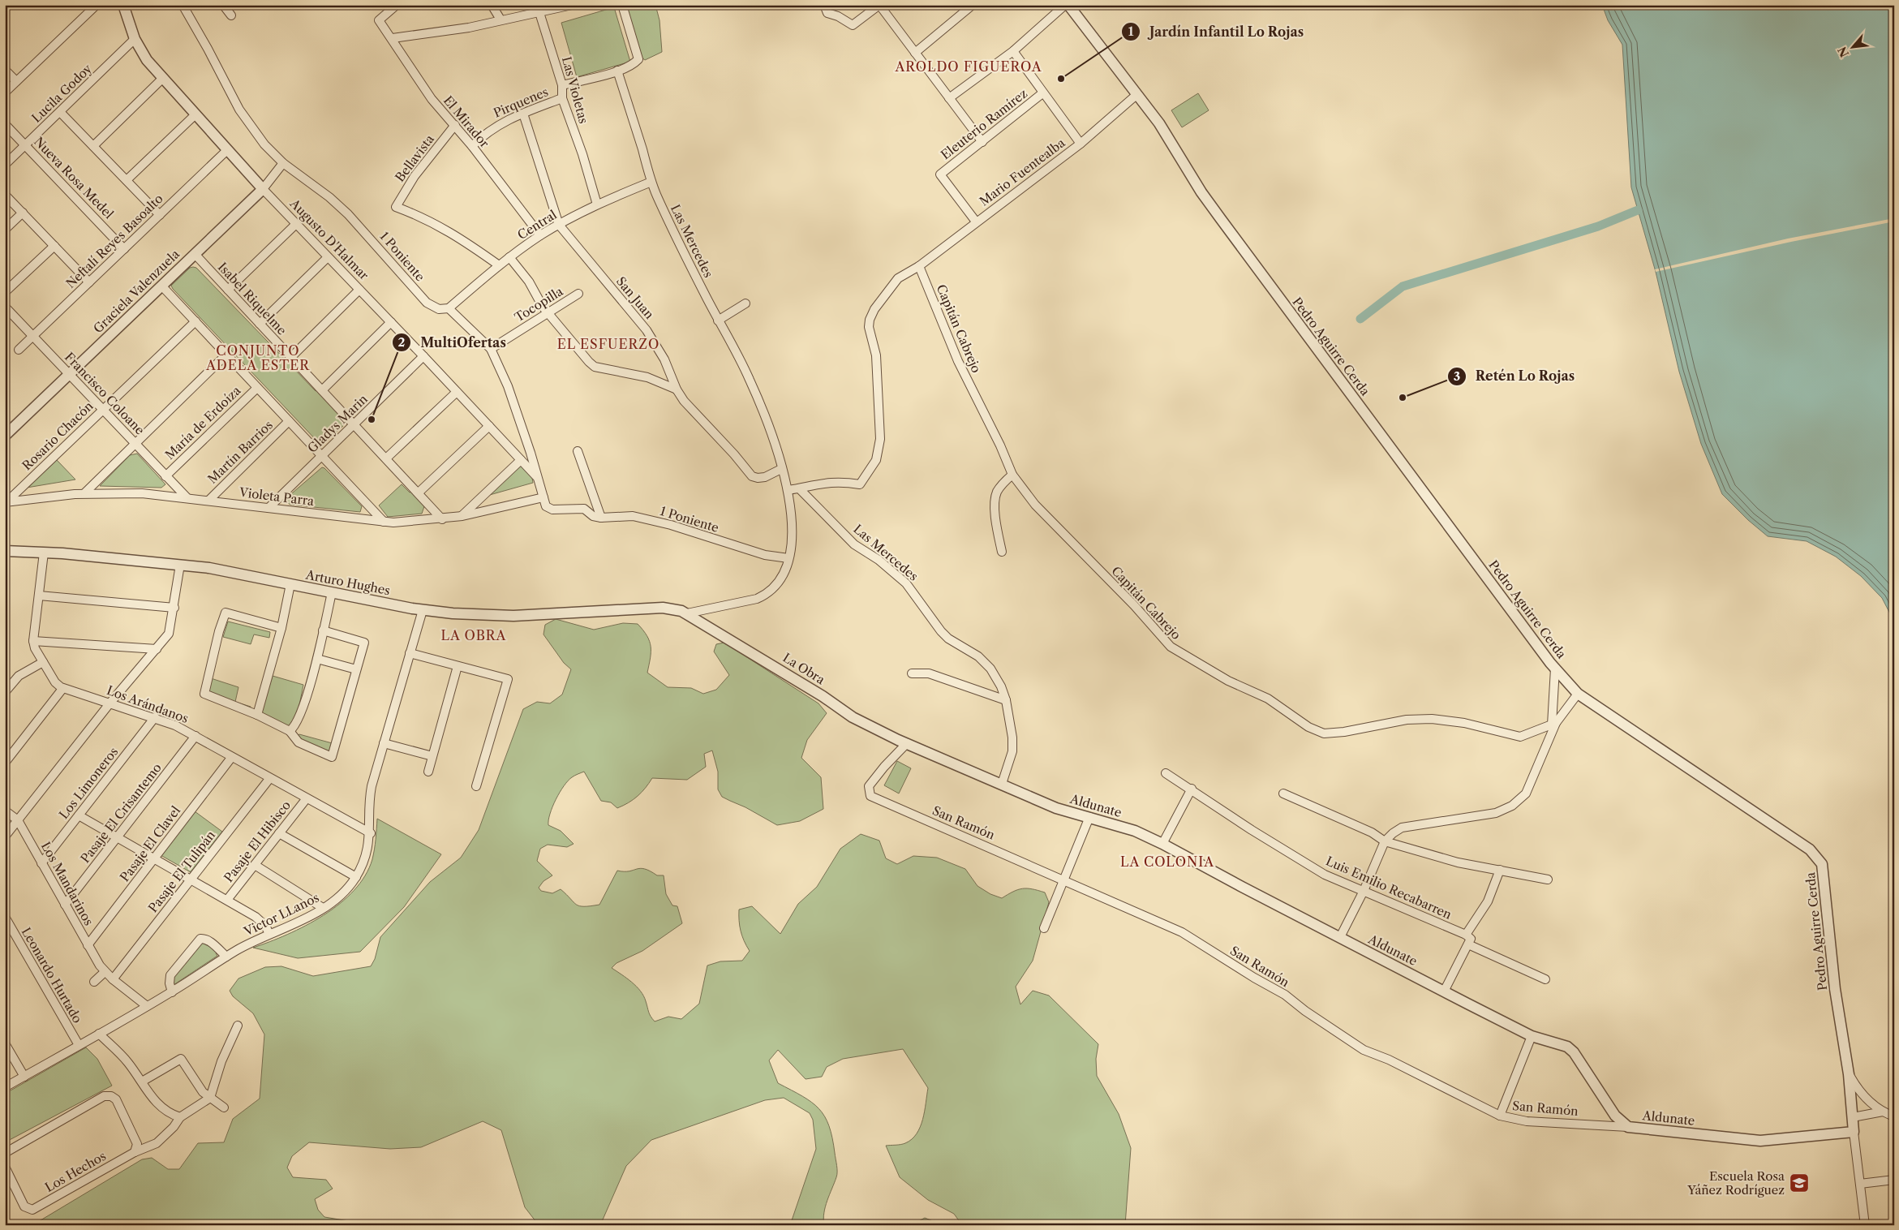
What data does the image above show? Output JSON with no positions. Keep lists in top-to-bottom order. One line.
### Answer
{"streets":{"street":["Las Violetas","Lucila Godoy","Pirquenes","El Mirador","Eleuterio Ramírez","Bellavista","Mario Fuentealba","Nueva Rosa Medel","Central","Augusto D'Halmar","Neftalí Reyes Basoalto","Las Mercedes","1 Poniente","Graciela Valenzuela","San Juan","Isabel Riquelme","Tocopilla","Capitán Cabrejo","Pedro Aguirre Cerda","Francisco Coloane","María de Erdoíza","Gladys Marin","Rosario Chacón","Martín Barrios","Violeta Parra","Arturo Hughes","La Obra","Los Arándanos","Los Limoneros","Aldunate","Pasaje El Crisantemo","San Ramón","Pasaje El Hibisco","Pasaje El Clavel","Pasaje El Tulipán","Los Mandarinos","Luis Emilio Recabarren","Victor LLanos","Leonardo Hurtado","Los Hechos"]},"crossings":[["Las Violetas","Pirquenes"],["Las Violetas","Central"],["Lucila Godoy","Nueva Rosa Medel"],["Lucila Godoy","Augusto D'Halmar"],["Pirquenes","El Mirador"],["Pirquenes","Las Mercedes"],["Pirquenes","San Juan"],["El Mirador","Bellavista"],["El Mirador","Central"],["Eleuterio Ramírez","Mario Fuentealba"],["Bellavista","Central"],["Mario Fuentealba","Las Mercedes"],["Mario Fuentealba","Capitán Cabrejo"],["Mario Fuentealba","Pedro Aguirre Cerda"],["Nueva Rosa Medel","Neftalí Reyes Basoalto"],["Central","Las Mercedes"],["Central","1 Poniente"],["Central","San Juan"],["Augusto D'Halmar","Neftalí Reyes Basoalto"],["Augusto D'Halmar","Graciela Valenzuela"],["Augusto D'Halmar","Gladys Marin"],["Neftalí Reyes Basoalto","Francisco Coloane"],["Las Mercedes","1 Poniente"],["Las Mercedes","San Juan"],["Las Mercedes","Arturo Hughes"],["Las Mercedes","La Obra"],["Las Mercedes","Aldunate"],["1 Poniente","Graciela Valenzuela"],["Graciela Valenzuela","Isabel Riquelme"],["Graciela Valenzuela","Francisco Coloane"],["Isabel Riquelme","Gladys Marin"],["Isabel Riquelme","Violeta Parra"],["Pedro Aguirre Cerda","Aldunate"],["Francisco Coloane","María de Erdoíza"],["Francisco Coloane","Rosario Chacón"],["Francisco Coloane","Violeta Parra"],["Gladys Marin","Violeta Parra"],["Rosario Chacón","Violeta Parra"],["Martín Barrios","Violeta Parra"],["Arturo Hughes","La Obra"],["Arturo Hughes","Victor LLanos"],["La Obra","Aldunate"],["La Obra","San Ramón"],["Los Arándanos","Los Limoneros"],["Los Arándanos","Pasaje El Crisantemo"],["Los Arándanos","Pasaje El Hibisco"],["Los Arándanos","Pasaje El Clavel"],["Los Arándanos","Pasaje El Tulipán"],["Los Arándanos","Victor LLanos"],["Los Limoneros","Los Mandarinos"],["Aldunate","San Ramón"],["Pasaje El Crisantemo","Los Mandarinos"],["Pasaje El Clavel","Los Mandarinos"],["Pasaje El Tulipán","Los Mandarinos"],["Los Mandarinos","Victor LLanos"],["Victor LLanos","Leonardo Hurtado"]],"districts":["AROLDO FIGUEROA","EL ESFUERZO","CONJUNTO ADELA ESTER","LA OBRA","LA COLONIA"],"places":{"other":["Jardín Infantil Lo Rojas","Retén Lo Rojas","MultiOfertas"],"school or university":["Escuela Rosa Yáñez Rodríguez"]},"north":"bottom left"}
